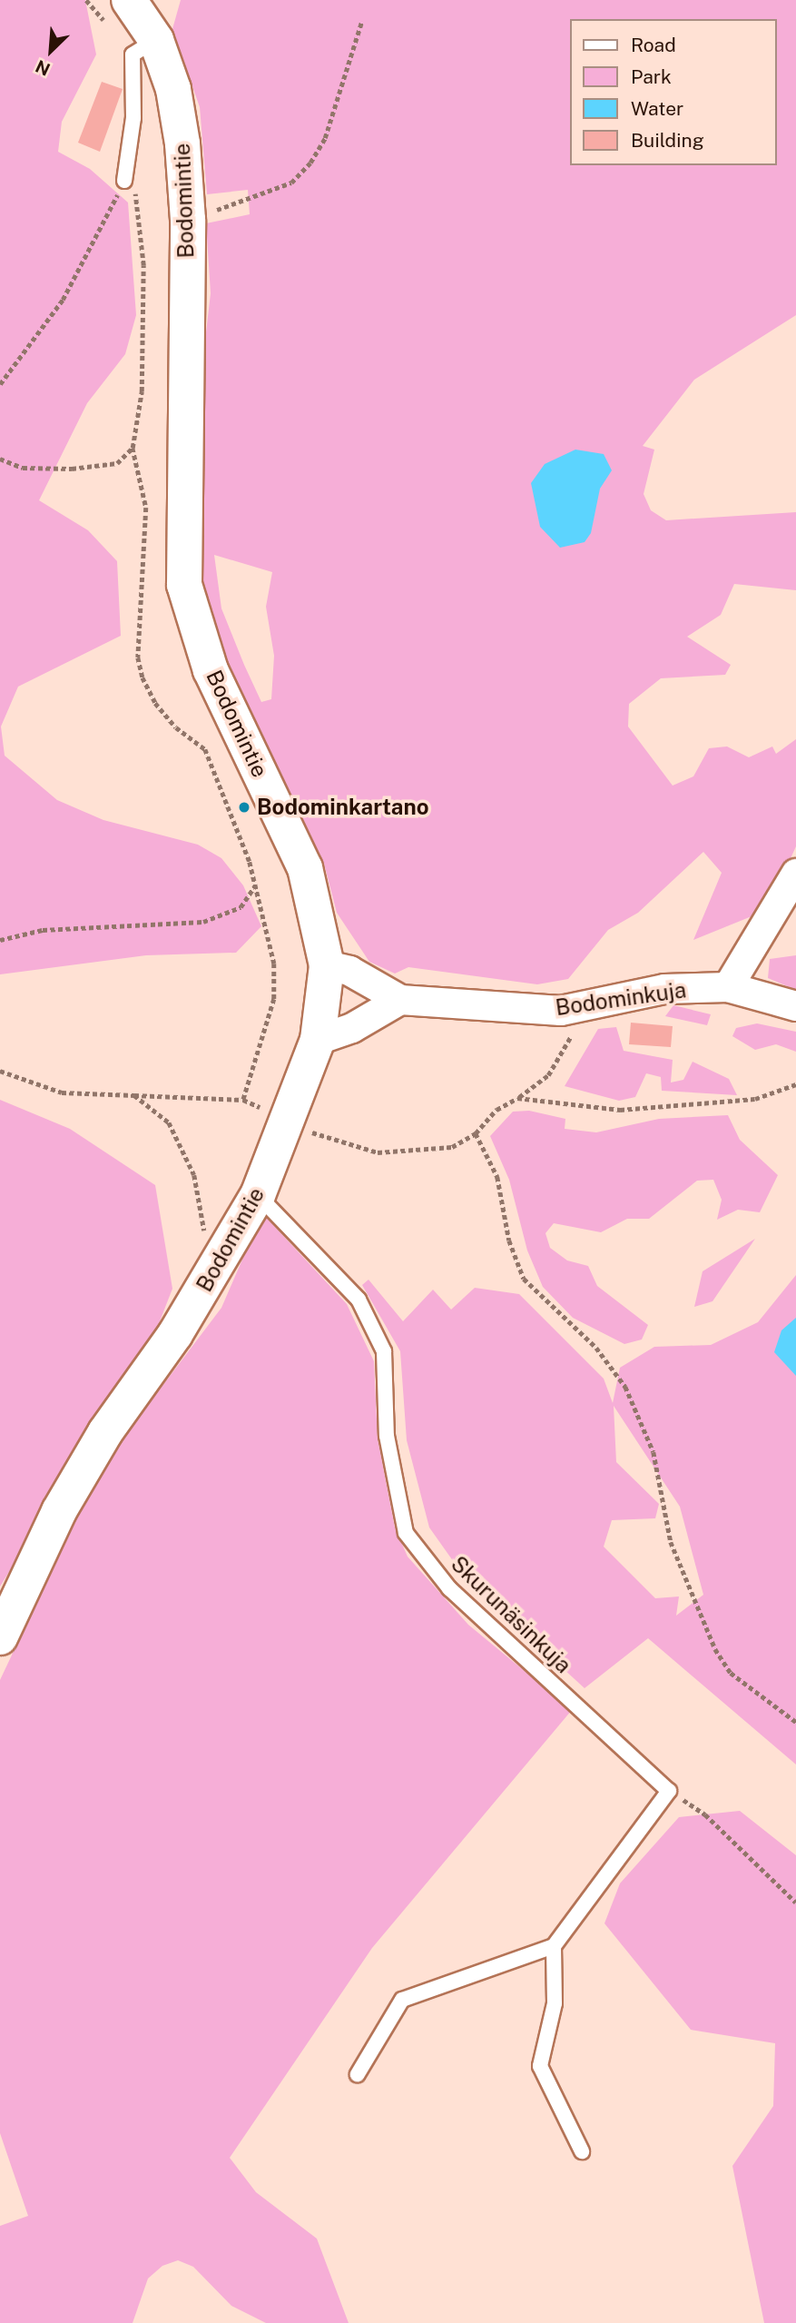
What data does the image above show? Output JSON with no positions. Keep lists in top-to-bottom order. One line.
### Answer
{"streets":{"street":["Bodomintie","Bodominkuja"],"lane":["Skurunäsinkuja"]},"crossings":[["Bodomintie","Bodominkuja"],["Bodomintie","Skurunäsinkuja"]],"places":["Bodominkartano"],"legend":["Road","Park","Water","Building"],"north":"bottom left"}
